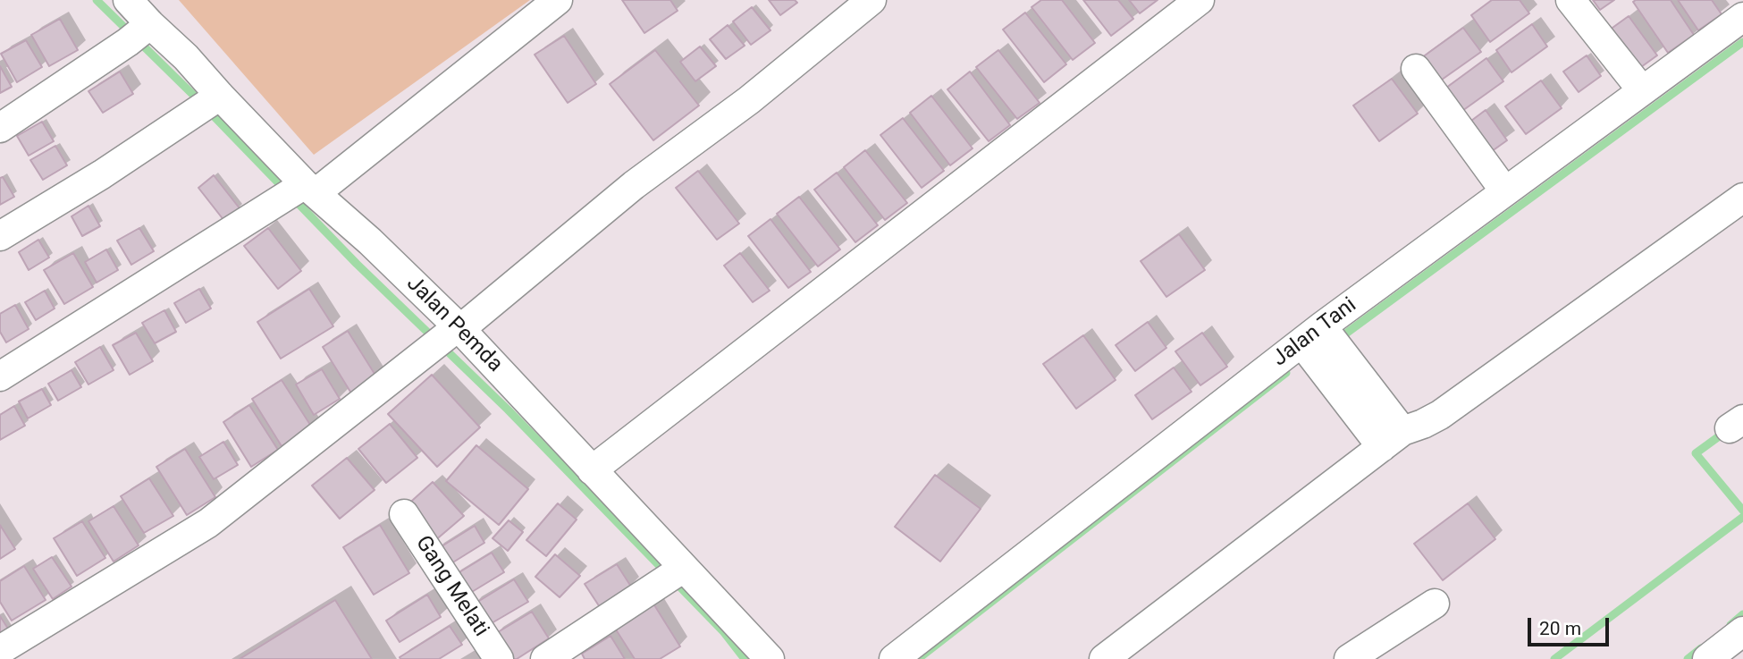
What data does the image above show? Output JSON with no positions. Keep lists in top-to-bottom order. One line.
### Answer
{"streets":{"street":["Jalan Pemda","Jalan Tani","Gang Melati"]},"scale_bar":"20 m"}
